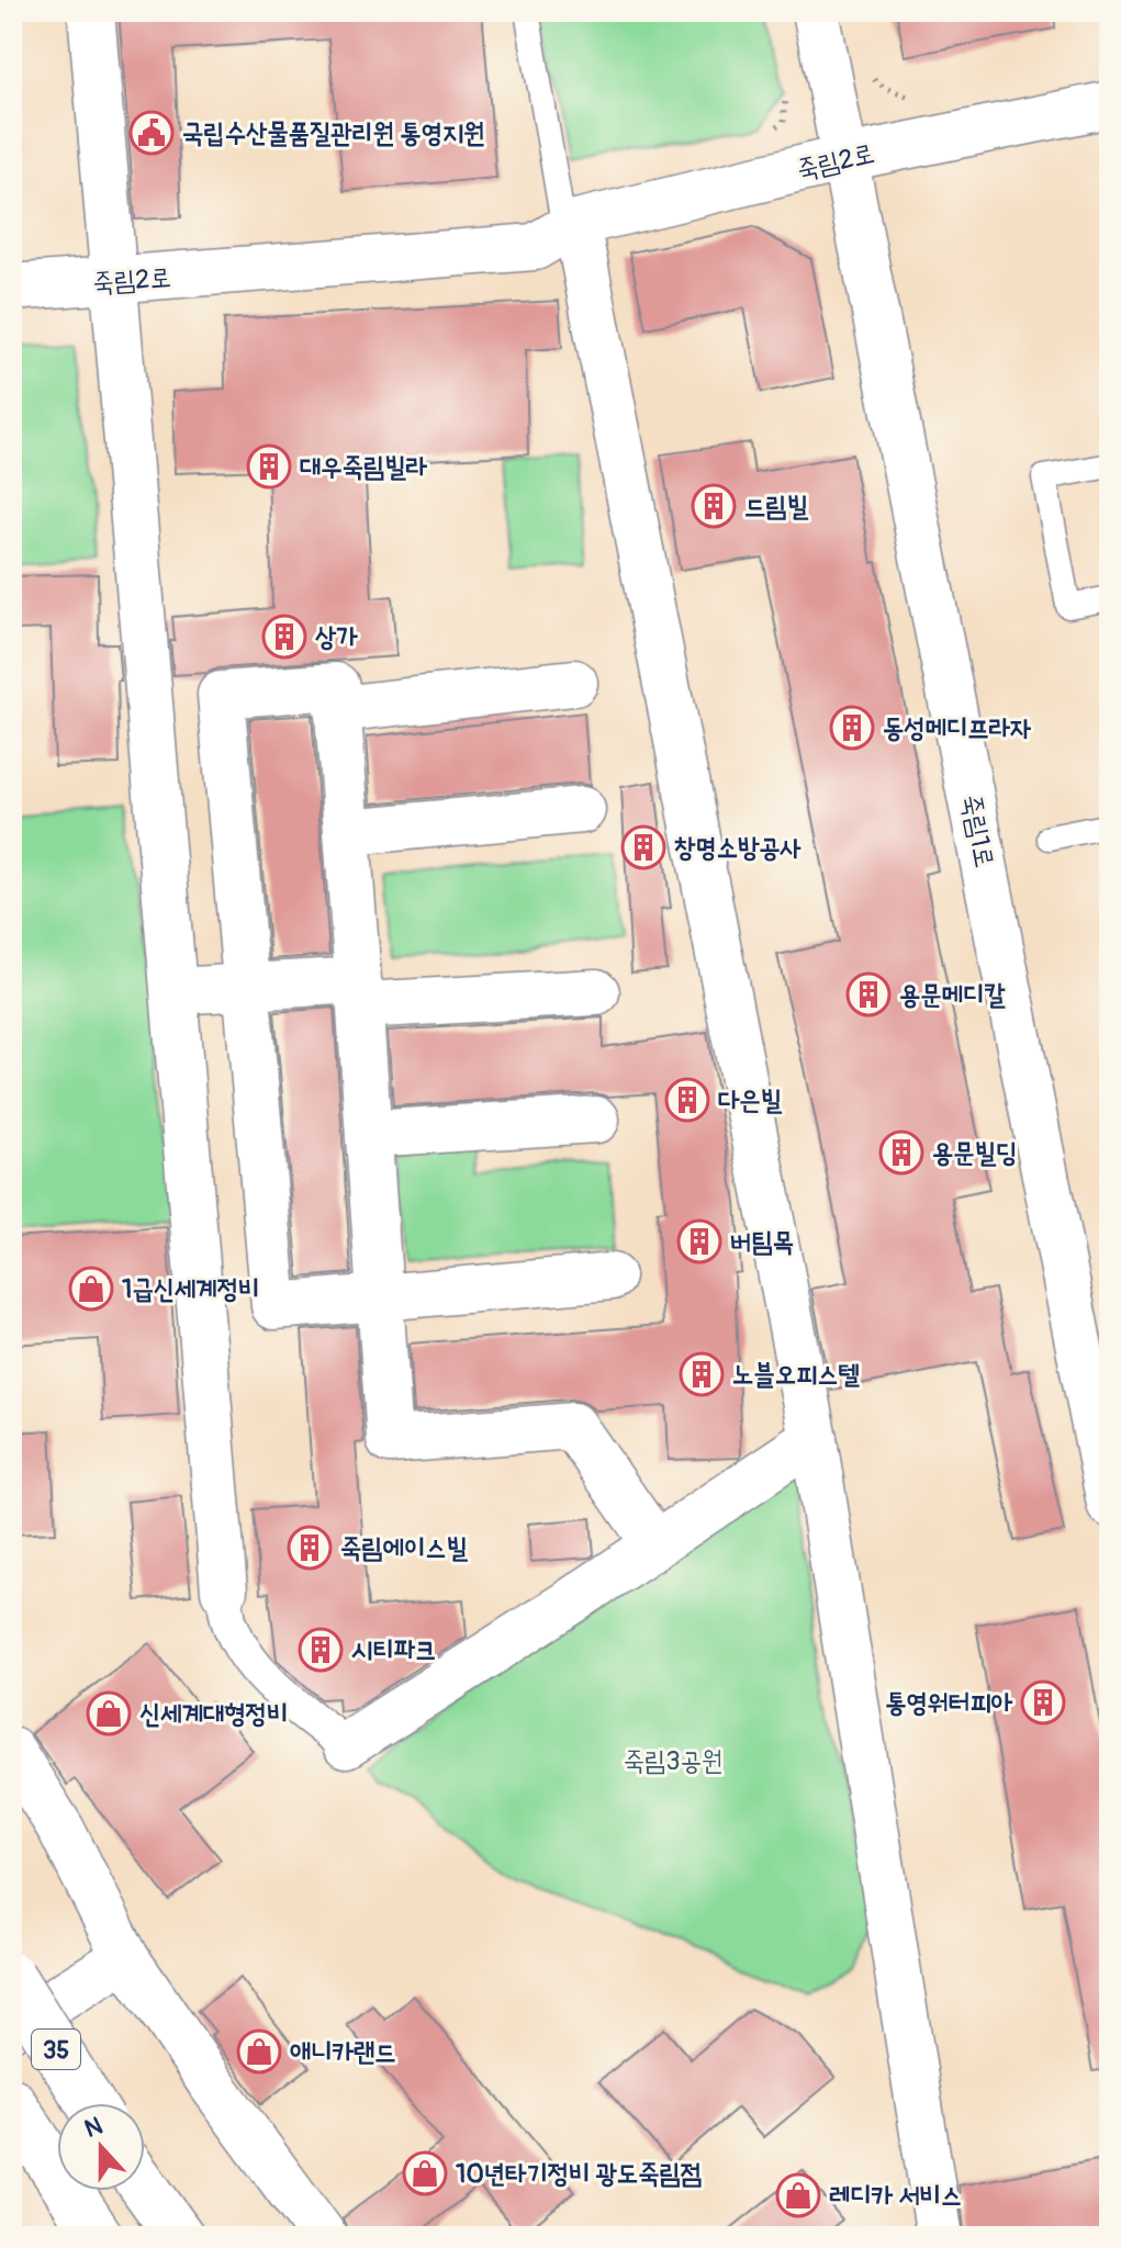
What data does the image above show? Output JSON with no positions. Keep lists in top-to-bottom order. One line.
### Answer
{"streets":{"highway":["35"],"street":["죽림2로","죽림1로"]},"crossings":[["죽림2로","죽림1로"]],"parks":["죽림3공원"],"places":{"public building":["국립수산물품질관리원 통영지원"],"building":["대우죽림빌라","드림빌","상가","동성메디프라자","창명소방공사","용문메디칼","다은빌","용문빌딩","버팀목","노블오피스텔","죽림에이스빌","시티파크","통영워터피아"],"shop":["1급신세계정비","신세계대형정비","애니카랜드","10년타기정비 광도죽림점","레디카 서비스"]},"north":"top"}
